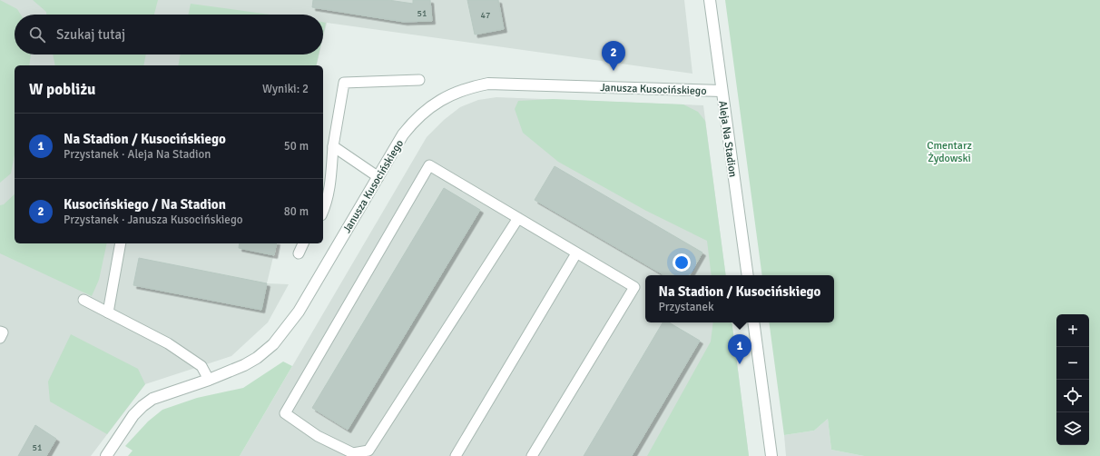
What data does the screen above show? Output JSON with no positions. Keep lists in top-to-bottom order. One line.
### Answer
{"streets":{"street":["Janusza Kusocińskiego","Aleja Na Stadion"]},"crossings":[["Janusza Kusocińskiego","Aleja Na Stadion"]],"parks":["Cmentarz Żydowski"],"house_numbers":["51","47","51"],"page":{"search":"Szukaj tutaj","pins":["2","1"],"heading":["W pobliżu","Wyniki: 2"],"list":[{"mark":"1","name":"Na Stadion / Kusocińskiego","note":"Przystanek · Aleja Na Stadion","value":"50 m"},{"mark":"2","name":"Kusocińskiego / Na Stadion","note":"Przystanek · Janusza Kusocińskiego","value":"80 m"}],"popup":["Na Stadion / Kusocińskiego","Przystanek"],"map_buttons":["+","−"]}}
